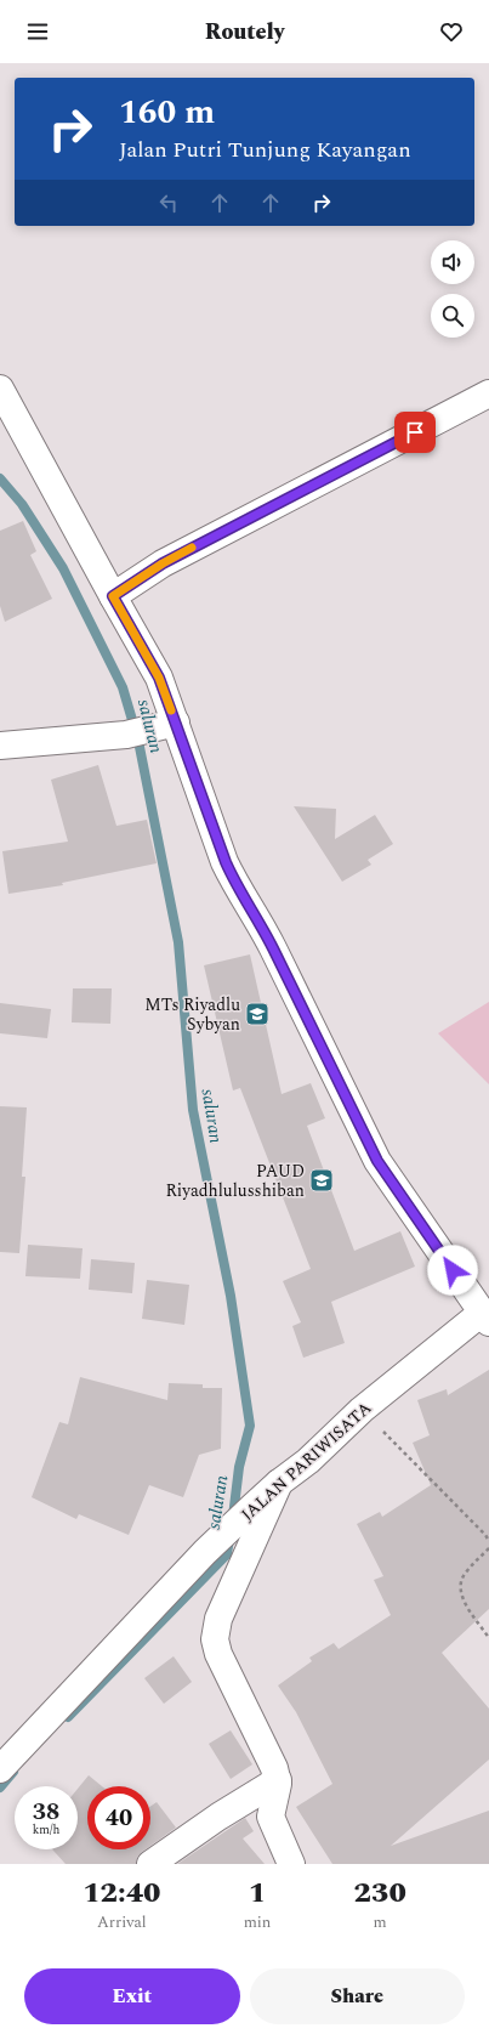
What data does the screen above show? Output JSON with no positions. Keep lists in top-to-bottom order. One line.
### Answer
{"streets":{"street":["JALAN PARIWISATA"]},"water":["saluran"],"places":{"school or university":["MTs Riyadlu Sybyan","PAUD Riyadhlulusshiban"]},"page":{"header":"Routely","turn":["160 m","Jalan Putri Tunjung Kayangan"],"speed":"38 km/h","limit":"40","eta":["12:40","Arrival","1","min","230","m"],"buttons":["Exit","Share"]}}
